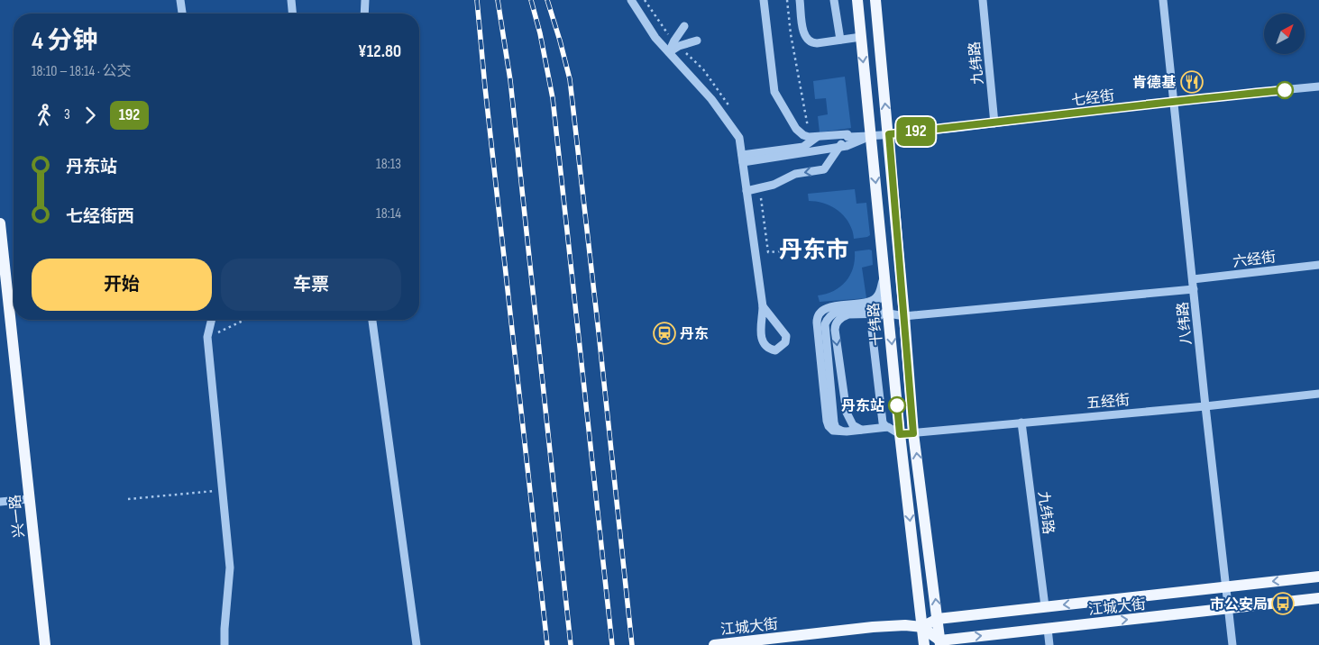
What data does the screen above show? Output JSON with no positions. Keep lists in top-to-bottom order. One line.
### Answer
{"streets":{"main road":["十纬路","兴一路","江城大街"],"street":["九纬路","七经街","六经街","八纬路","五经街"]},"crossings":[["九纬路","七经街"],["九纬路","五经街"],["九纬路","江城大街"],["七经街","八纬路"],["七经街","十纬路"],["六经街","八纬路"],["八纬路","五经街"],["八纬路","江城大街"],["十纬路","五经街"],["十纬路","江城大街"]],"districts":["丹东市"],"places":{"restaurant":["肯德基"],"station":["丹东"],"other":["丹东站"],"bus stop":["市公安局"]},"lines":["bus line 192"],"north":"top right","page":{"on_map":"192","heading":["4 分钟","18:10 – 18:14 · 公交","¥12.80"],"legs":["3","192"],"list":[{"name":"丹东站","value":"18:13"},{"name":"七经街西","value":"18:14"}],"buttons":["开始","车票"]}}
